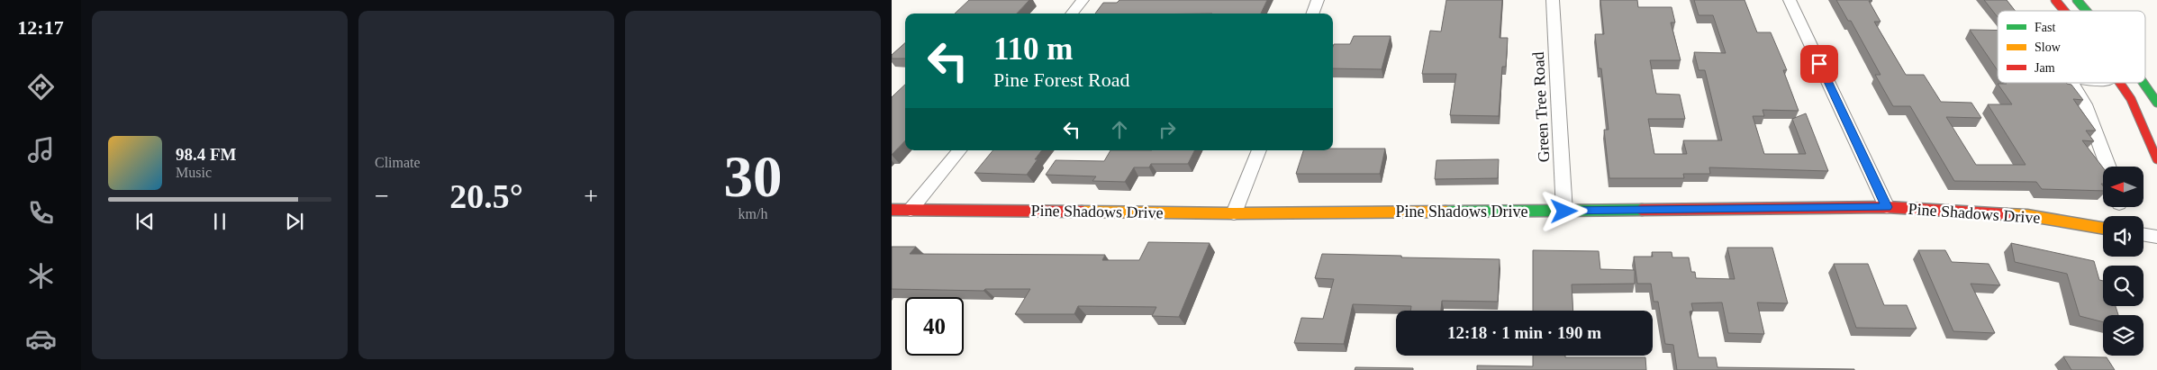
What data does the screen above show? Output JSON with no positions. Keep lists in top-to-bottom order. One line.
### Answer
{"streets":{"street":["Green Tree Road","Pine Shadows Drive"]},"crossings":[["Green Tree Road","Pine Shadows Drive"]],"legend":["Fast","Slow","Jam"],"north":"left","page":{"tabs":"12:17","tile":["Climate",["30","km/h"]],"turn":["110 m","Pine Forest Road"],"song":["98.4 FM","Music"],"heat":["−","20.5°","+"],"limit":"40","trip":"12:18 · 1 min · 190 m"}}
